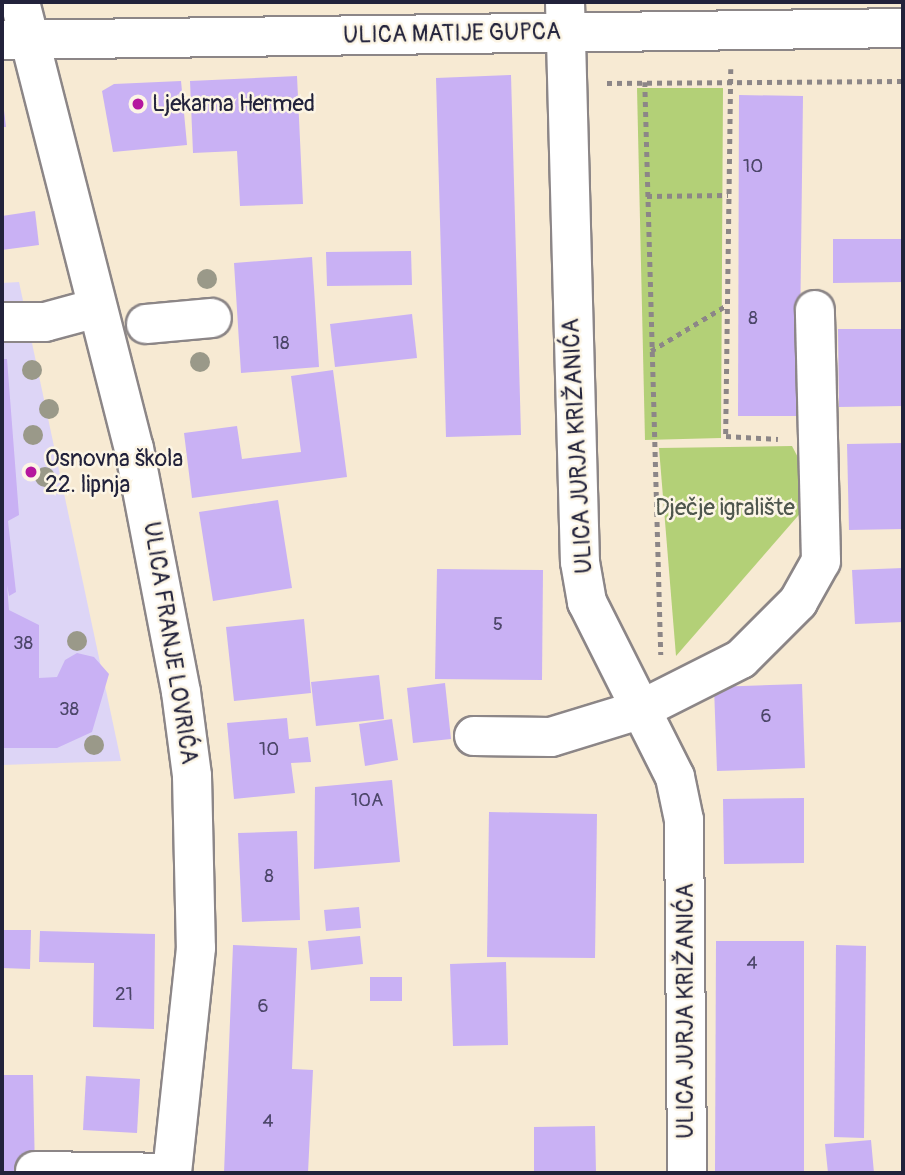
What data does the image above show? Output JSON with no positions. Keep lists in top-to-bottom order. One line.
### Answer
{"streets":{"street":["ULICA MATIJE GUPCA","ULICA JURJA KRIŽANIĆA","ULICA FRANJE LOVRIĆA"]},"crossings":[["ULICA MATIJE GUPCA","ULICA JURJA KRIŽANIĆA"],["ULICA MATIJE GUPCA","ULICA FRANJE LOVRIĆA"]],"parks":["Dječje igralište"],"places":["Ljekarna Hermed","Osnovna škola 22. lipnja"],"house_numbers":["10","8","18","5","38","38","6","10","10A","8","4","21","6","4"]}
